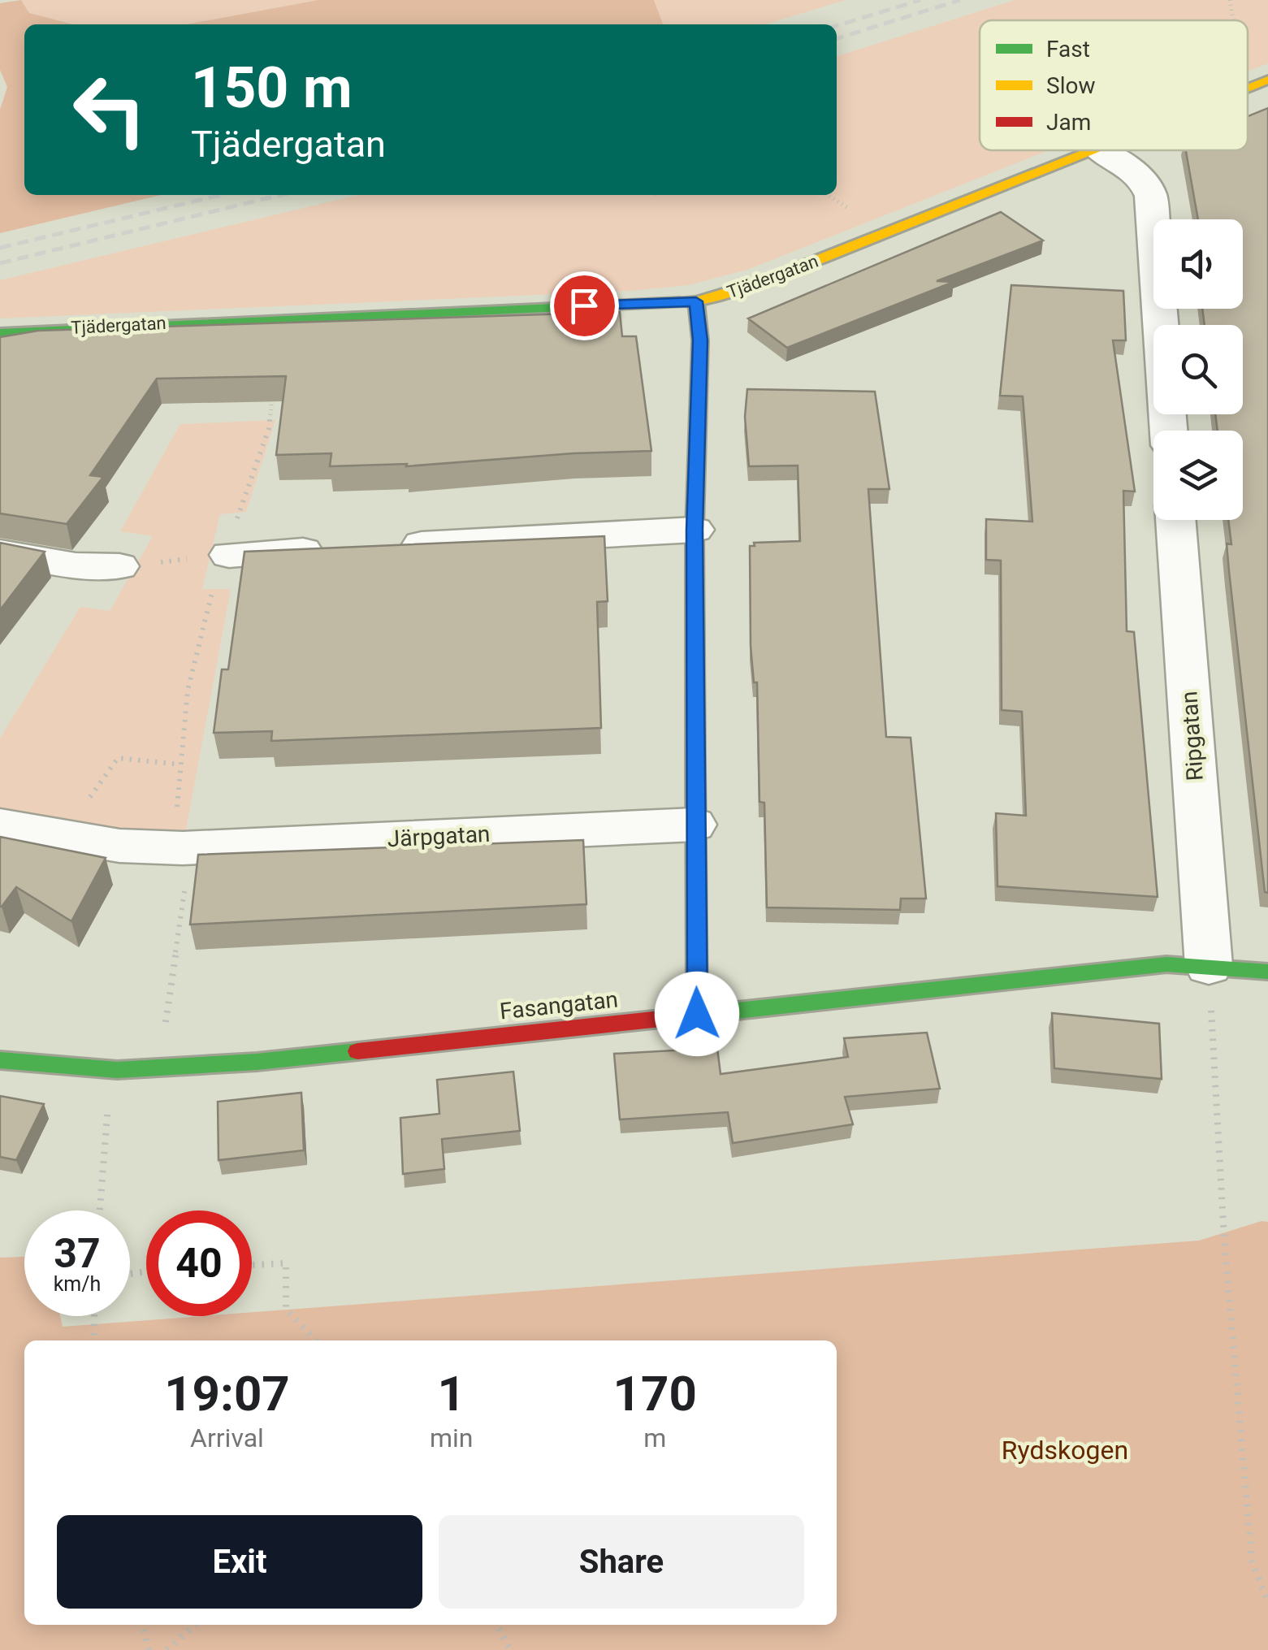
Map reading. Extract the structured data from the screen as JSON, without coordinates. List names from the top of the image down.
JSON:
{
  "streets": {
    "street": [
      "Tjädergatan",
      "Ripgatan",
      "Järpgatan",
      "Fasangatan"
    ]
  },
  "crossings": [
    ["Ripgatan", "Fasangatan"]
  ],
  "parks": ["Rydskogen"],
  "legend": ["Fast", "Slow", "Jam"],
  "page": {
    "turn": ["150 m", "Tjädergatan"],
    "speed": "37 km/h",
    "limit": "40",
    "eta": [
      "19:07",
      "Arrival",
      "1",
      "min",
      "170",
      "m"
    ],
    "buttons": ["Exit", "Share"]
  }
}
